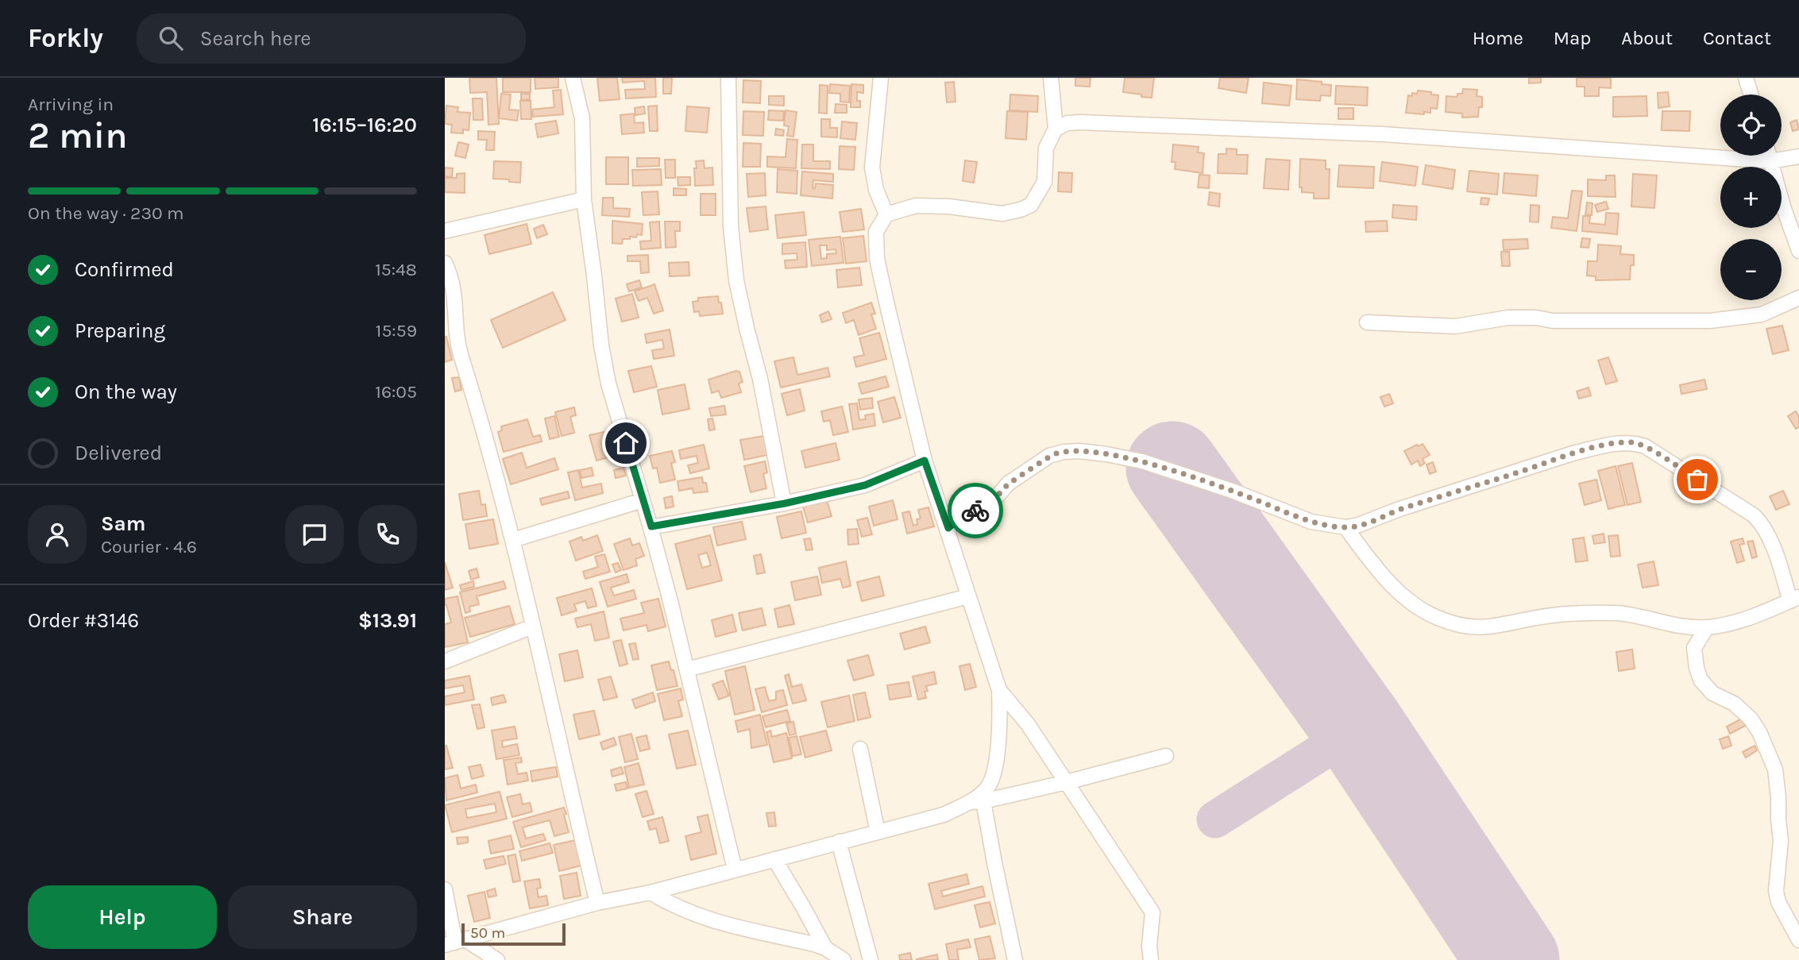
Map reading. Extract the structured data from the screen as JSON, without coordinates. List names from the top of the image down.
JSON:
{
  "scale_bar": "50 m",
  "page": {
    "header": "Forkly",
    "search": "Search here",
    "nav": [
      "Home",
      "Map",
      "About",
      "Contact"
    ],
    "heading": ["2 min", "Arriving in", "16:15–16:20"],
    "panel": [
      "Sam",
      "Courier · 4.6",
      "Order #3146",
      "$13.91"
    ],
    "map_buttons": ["+", "−"],
    "bar": "On the way · 230 m",
    "list": [
      ["Confirmed", "15:48"],
      ["Preparing", "15:59"],
      ["On the way", "16:05"],
      "Delivered"
    ],
    "buttons": ["Help", "Share"],
    "scale": "50 m"
  }
}
